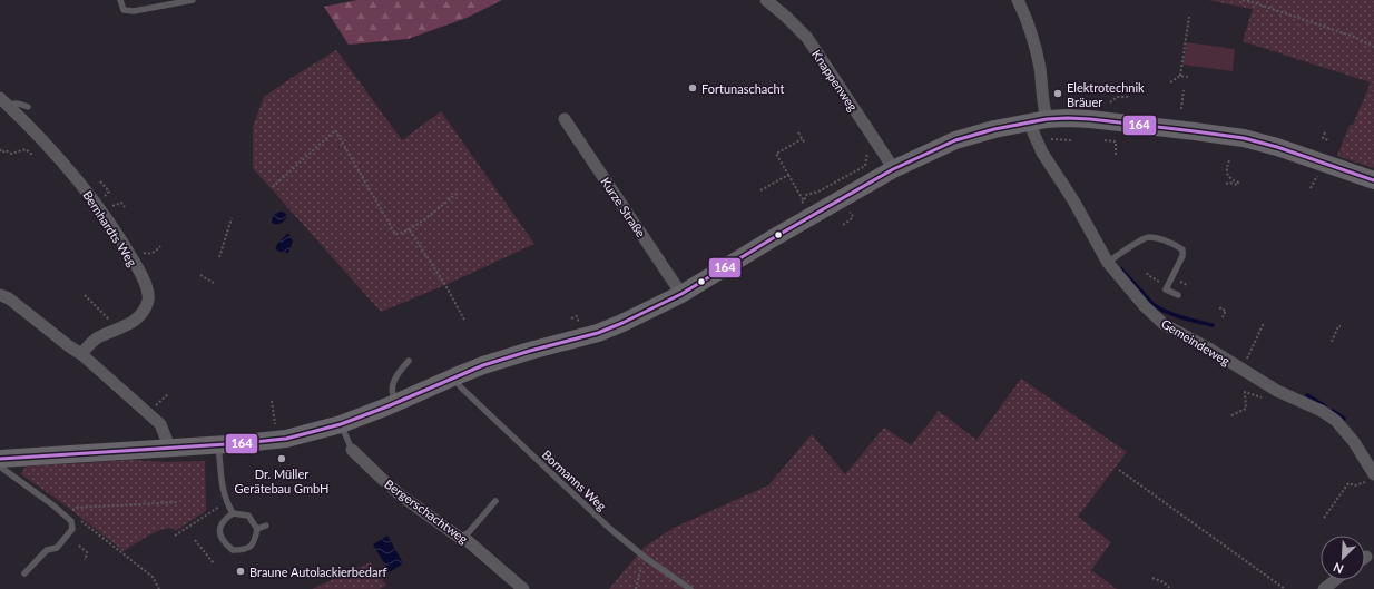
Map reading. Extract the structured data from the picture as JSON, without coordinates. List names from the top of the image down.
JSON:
{
  "streets": {
    "street": [
      "Knappenweg",
      "Kurze Straße",
      "Bernhardts Weg",
      "Gemeindeweg",
      "Bergerschachtweg"
    ],
    "lane": ["Bormanns Weg"]
  },
  "places": [
    "Fortunaschacht",
    "Elektrotechnik Bräuer",
    "Dr. Müller Gerätebau GmbH",
    "Braune Autolackierbedarf"
  ],
  "lines": ["transit line 164"],
  "north": "bottom left"
}
